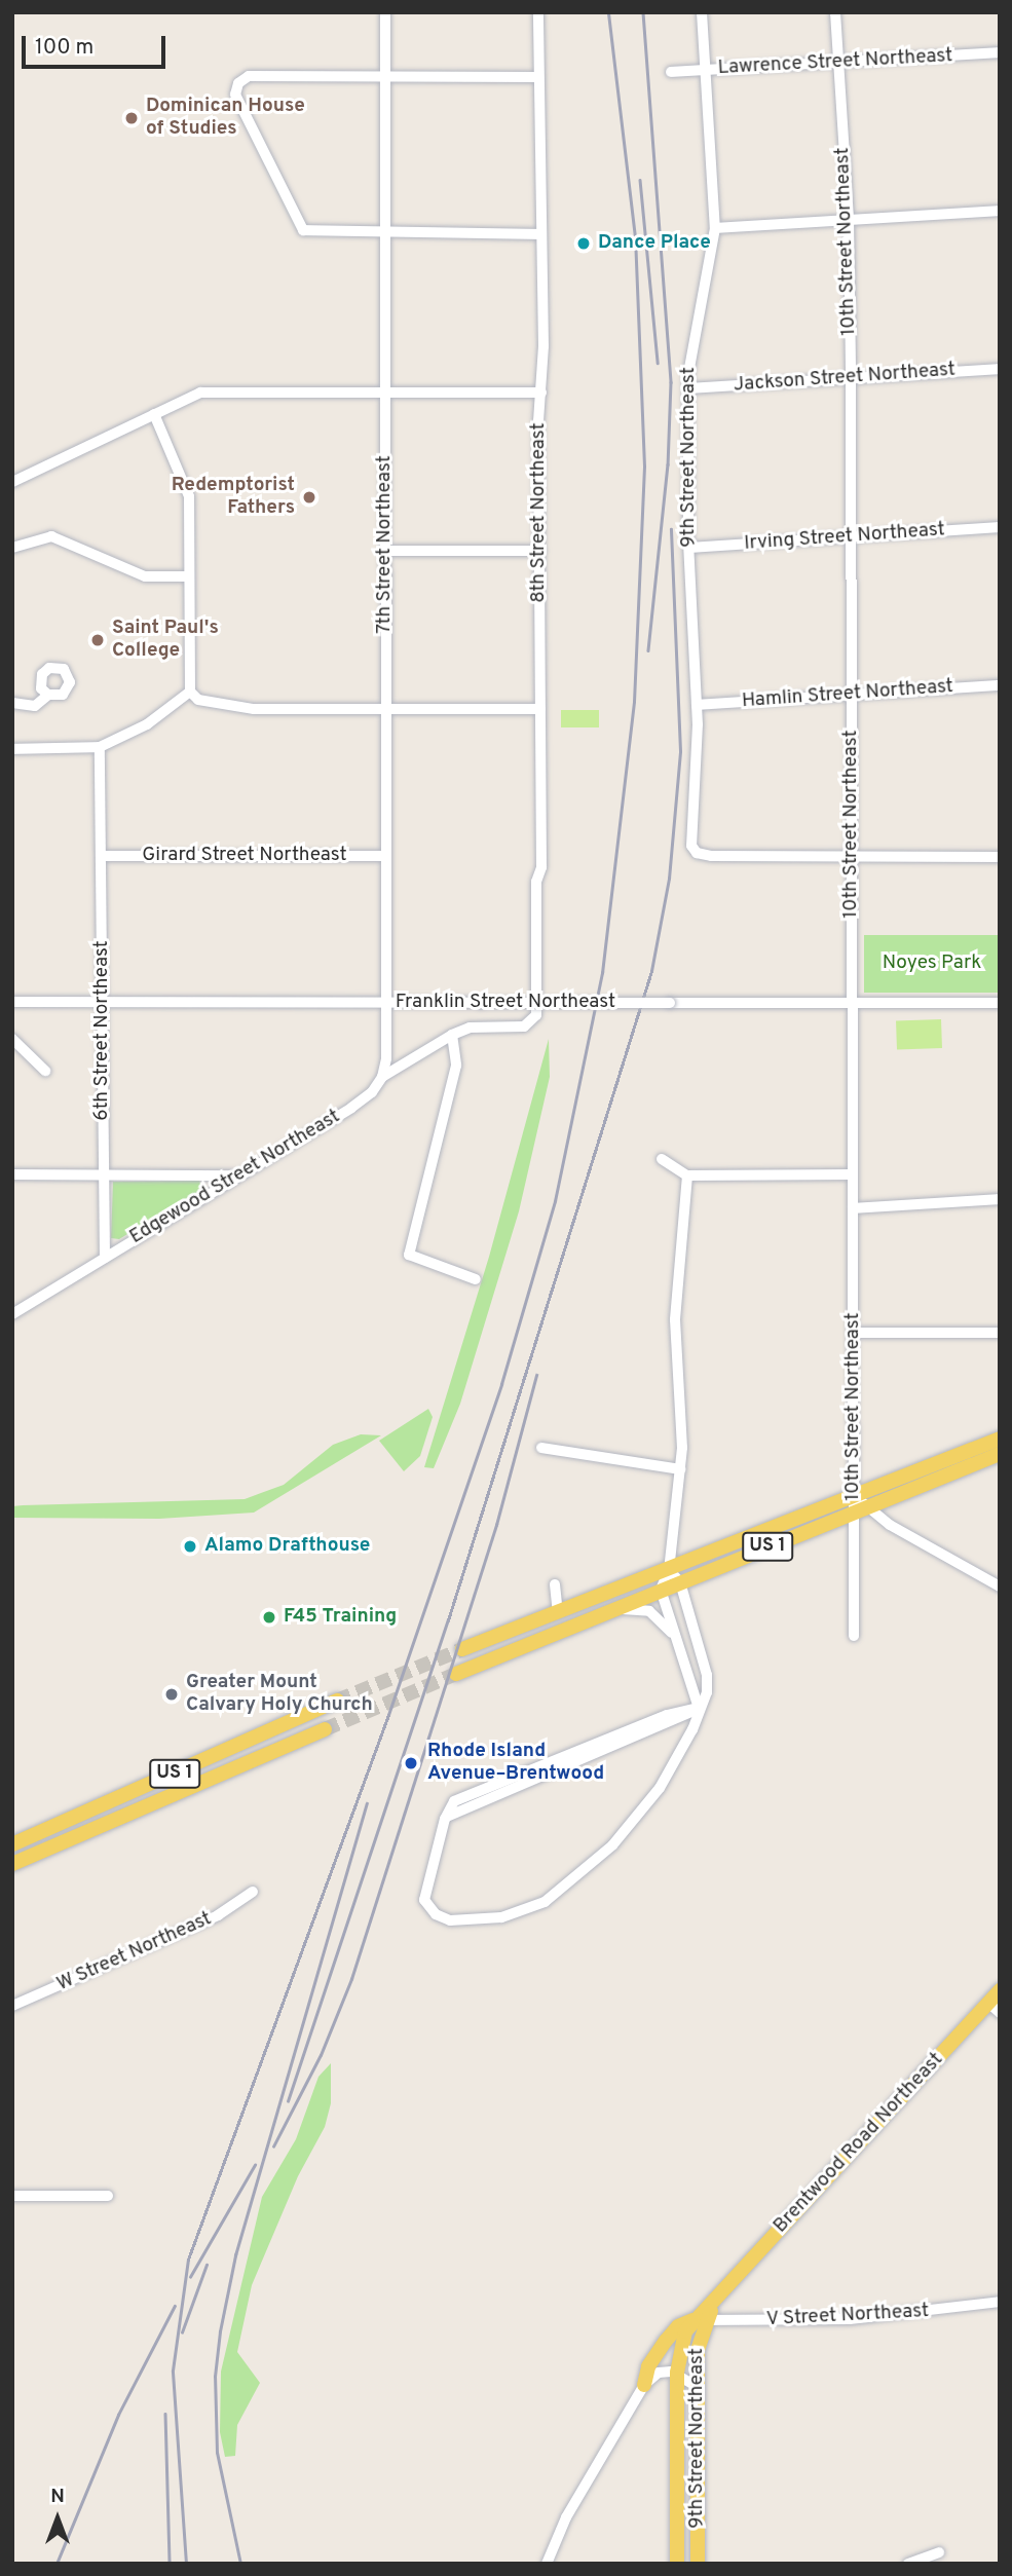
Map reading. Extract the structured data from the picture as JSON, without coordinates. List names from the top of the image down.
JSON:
{
  "streets": {
    "main road": ["9th Street Northeast", "US 1", "Brentwood Road Northeast"],
    "street": [
      "Lawrence Street Northeast",
      "10th Street Northeast",
      "Jackson Street Northeast",
      "8th Street Northeast",
      "Irving Street Northeast",
      "7th Street Northeast",
      "Hamlin Street Northeast",
      "Girard Street Northeast",
      "Franklin Street Northeast",
      "6th Street Northeast",
      "Edgewood Street Northeast",
      "W Street Northeast",
      "V Street Northeast"
    ]
  },
  "crossings": [
    ["Lawrence Street Northeast", "10th Street Northeast"],
    ["Lawrence Street Northeast", "9th Street Northeast"],
    ["10th Street Northeast", "Jackson Street Northeast"],
    ["10th Street Northeast", "9th Street Northeast"],
    ["10th Street Northeast", "Irving Street Northeast"],
    ["10th Street Northeast", "Hamlin Street Northeast"],
    ["10th Street Northeast", "Franklin Street Northeast"],
    ["10th Street Northeast", "US 1"],
    ["Jackson Street Northeast", "9th Street Northeast"],
    ["9th Street Northeast", "Irving Street Northeast"],
    ["9th Street Northeast", "Hamlin Street Northeast"],
    ["9th Street Northeast", "Brentwood Road Northeast"],
    ["9th Street Northeast", "V Street Northeast"],
    ["8th Street Northeast", "Edgewood Street Northeast"],
    ["7th Street Northeast", "Girard Street Northeast"],
    ["7th Street Northeast", "Franklin Street Northeast"],
    ["7th Street Northeast", "Edgewood Street Northeast"],
    ["Girard Street Northeast", "6th Street Northeast"],
    ["Franklin Street Northeast", "6th Street Northeast"],
    ["6th Street Northeast", "Edgewood Street Northeast"]
  ],
  "parks": ["Noyes Park"],
  "places": [
    "Dominican House of Studies",
    "Dance Place",
    "Redemptorist Fathers",
    "Saint Paul's College",
    "Alamo Drafthouse",
    "F45 Training",
    "Greater Mount Calvary Holy Church",
    "Rhode Island Avenue–Brentwood"
  ],
  "scale_bar": "100 m",
  "north": "top"
}
